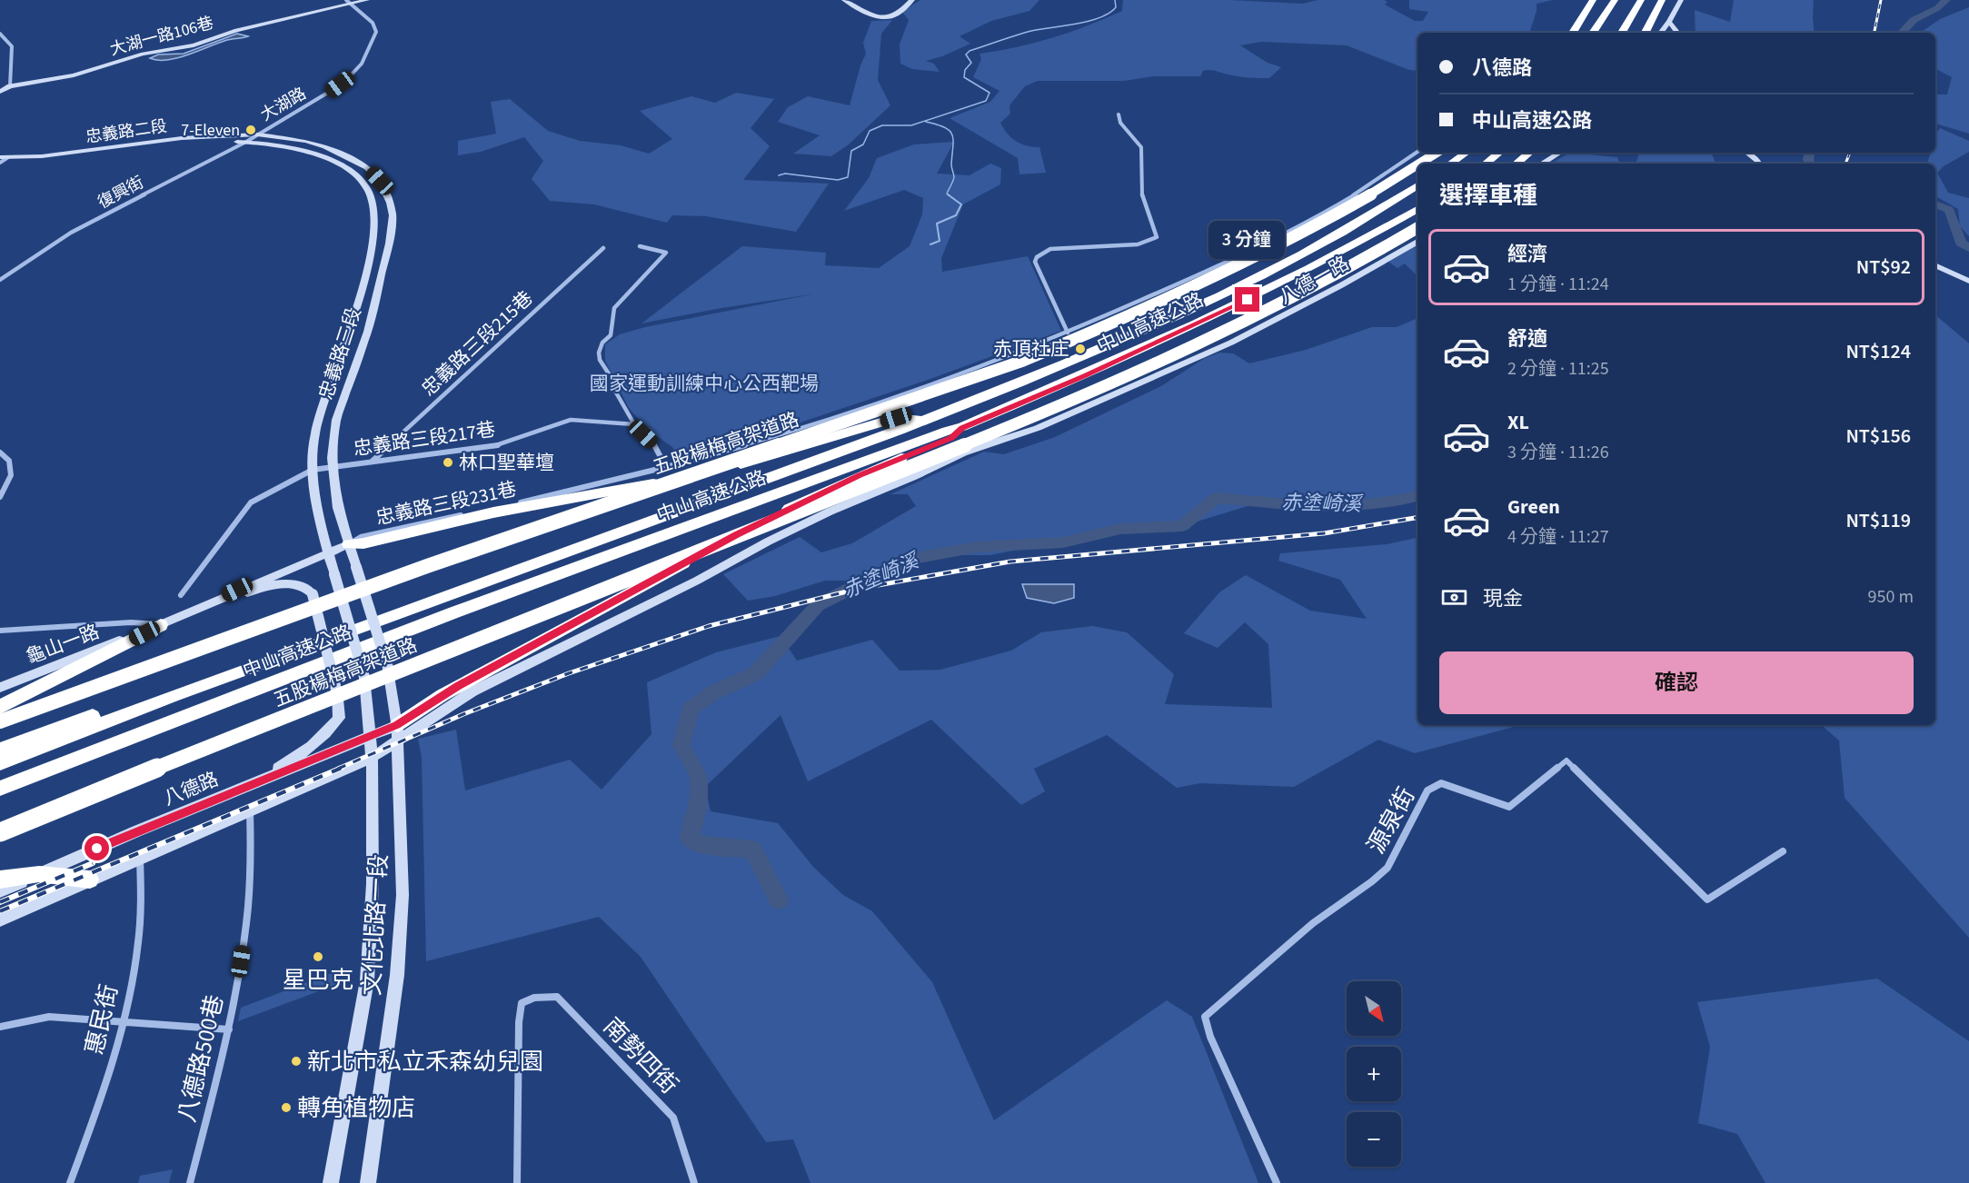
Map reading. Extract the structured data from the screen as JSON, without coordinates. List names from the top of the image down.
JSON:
{
  "streets": {
    "highway": ["中山高速公路", "五股楊梅高架道路"],
    "street": [
      "大湖一路106巷",
      "大湖路",
      "忠義路二段",
      "復興街",
      "八德一路",
      "忠義路三段215巷",
      "忠義路三段",
      "忠義路三段217巷",
      "忠義路三段231巷",
      "龜山一路",
      "八德路",
      "源泉街",
      "文化北路一段",
      "惠民街",
      "南勢四街",
      "八德路500巷"
    ]
  },
  "crossings": [
    ["大湖一路106巷", "大湖路"],
    ["大湖路", "忠義路二段"],
    ["大湖路", "復興街"],
    ["大湖路", "忠義路三段"],
    ["忠義路二段", "復興街"],
    ["忠義路二段", "忠義路三段"],
    ["復興街", "忠義路三段"],
    ["八德一路", "文化北路一段"],
    ["忠義路三段215巷", "忠義路三段217巷"],
    ["忠義路三段", "忠義路三段217巷"],
    ["忠義路三段", "忠義路三段231巷"],
    ["忠義路三段", "龜山一路"],
    ["忠義路三段", "文化北路一段"],
    ["忠義路三段231巷", "龜山一路"],
    ["八德路", "文化北路一段"]
  ],
  "water": ["赤塗崎溪"],
  "parks": ["國家運動訓練中心公西靶場"],
  "places": [
    "7-Eleven",
    "赤頂社庄",
    "林口聖華壇",
    "星巴克",
    "新北市私立禾森幼兒園",
    "轉角植物店"
  ],
  "north": "bottom right",
  "page": {
    "banner": ["八德路", "中山高速公路"],
    "heading": "選擇車種",
    "bubble": "3 分鐘",
    "list": [
      {
        "name": "經濟",
        "note": "1 分鐘 · 11:24",
        "value": "NT$92"
      },
      {
        "name": "舒適",
        "note": "2 分鐘 · 11:25",
        "value": "NT$124"
      },
      {
        "name": "XL",
        "note": "3 分鐘 · 11:26",
        "value": "NT$156"
      },
      {
        "name": "Green",
        "note": "4 分鐘 · 11:27",
        "value": "NT$119"
      }
    ],
    "pay": ["現金", "950 m"],
    "buttons": "確認",
    "map_buttons": ["+", "−"]
  }
}
